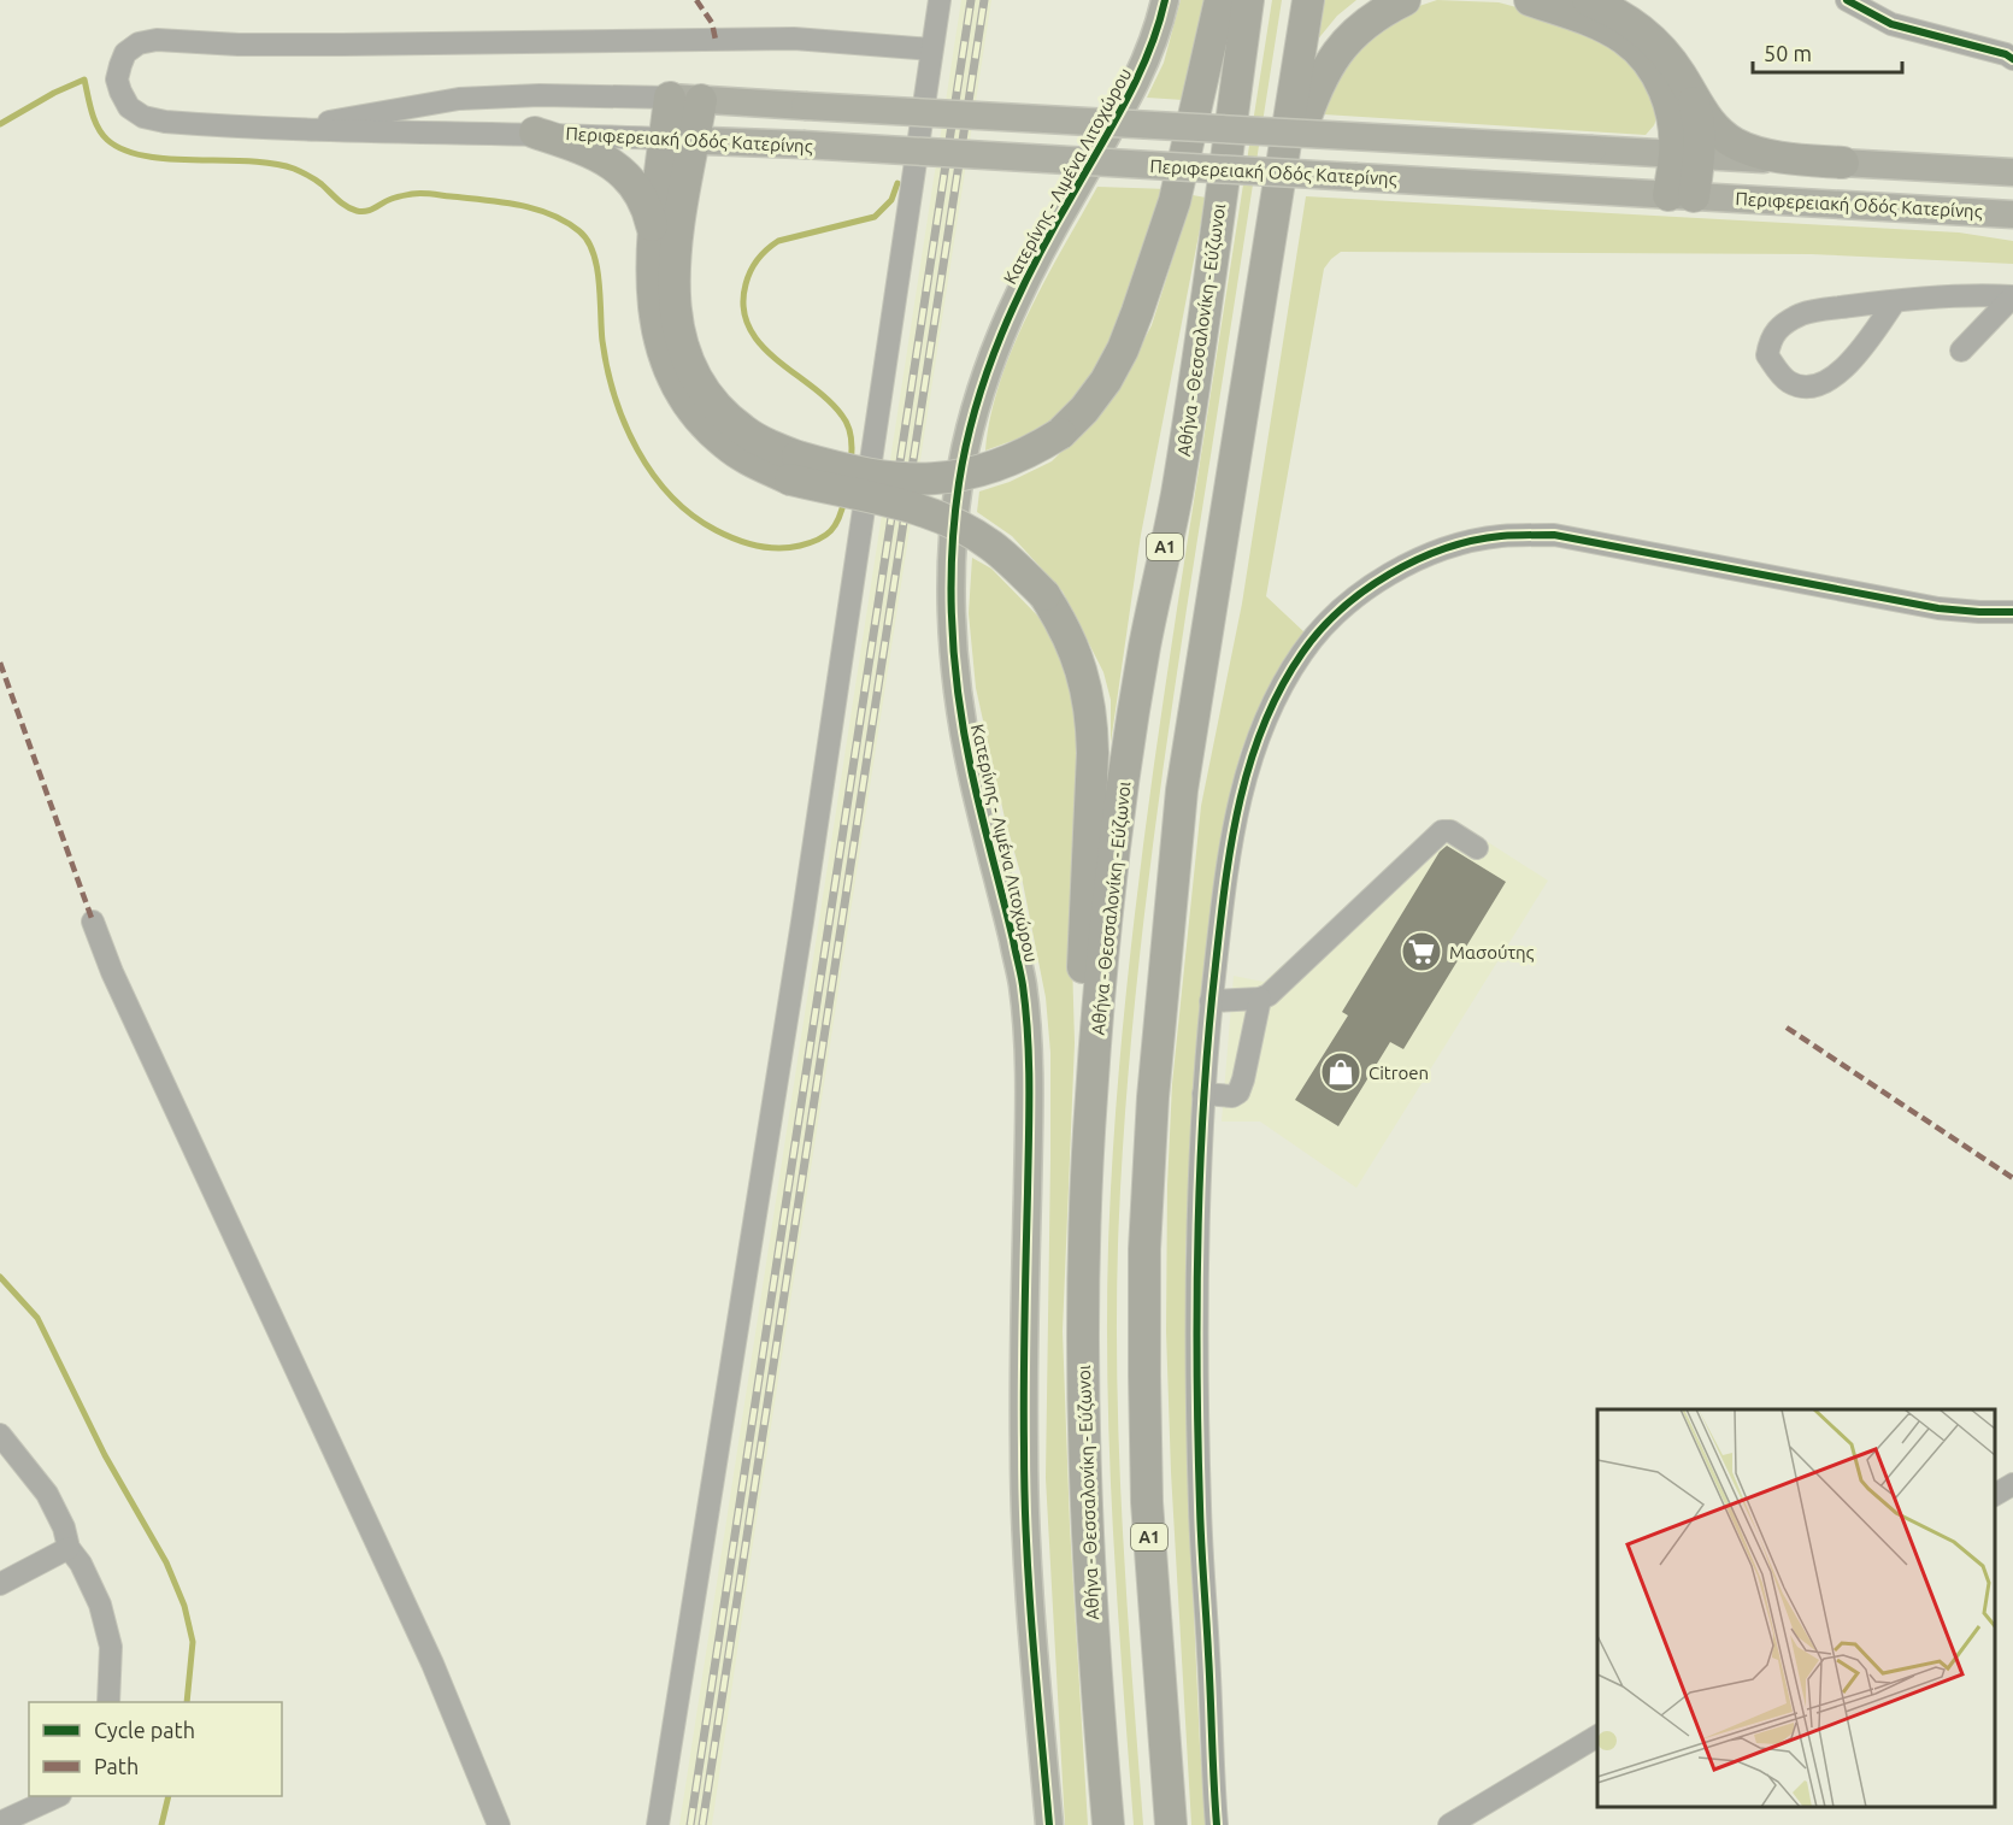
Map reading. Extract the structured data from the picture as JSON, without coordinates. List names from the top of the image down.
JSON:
{
  "streets": {
    "highway": ["Αθήνα - Θεσσαλονίκη - Εύζωνοι", "Α1"],
    "main road": ["Περιφερειακή Οδός Κατερίνης", "Κατερίνης - Λιμένα Λιτοχώρου"]
  },
  "places": {
    "supermarket": ["Μασούτης"],
    "shop": ["Citroen"]
  },
  "legend": ["Cycle path", "Path"],
  "scale_bar": "50 m"
}
